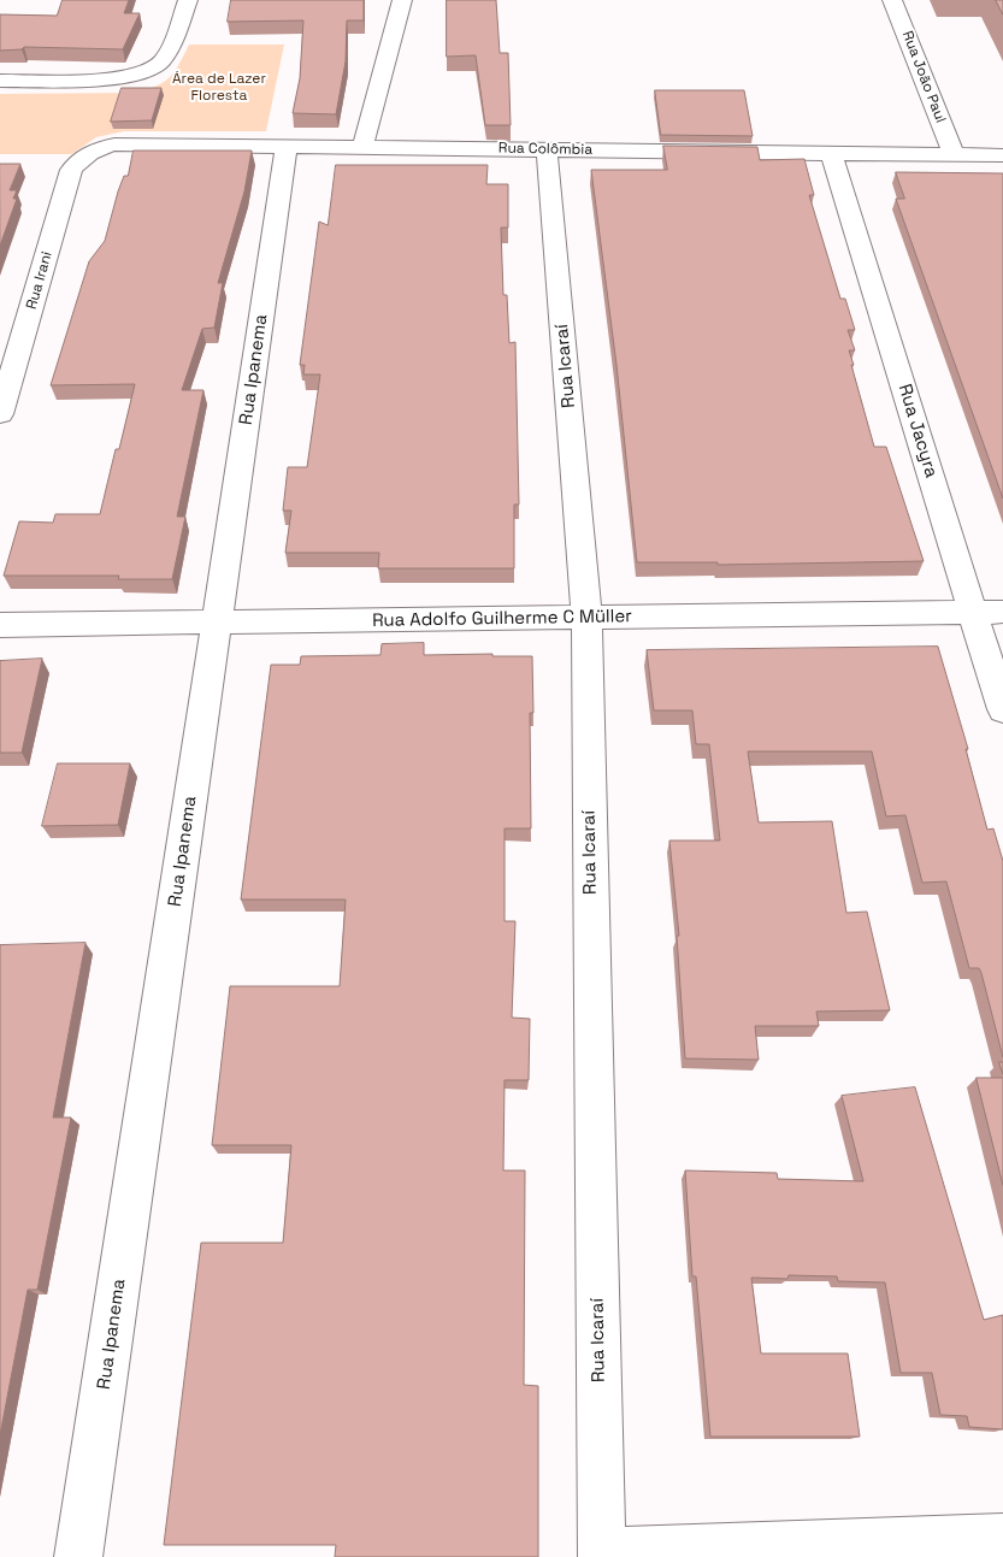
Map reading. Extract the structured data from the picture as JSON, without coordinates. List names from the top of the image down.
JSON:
{
  "streets": {
    "street": [
      "Rua João Paul",
      "Rua Colômbia",
      "Rua Irani",
      "Rua Icaraí",
      "Rua Ipanema",
      "Rua Jacyra",
      "Rua Adolfo Guilherme C Müller"
    ]
  },
  "crossings": [
    ["Rua João Paul", "Rua Colômbia"],
    ["Rua Colômbia", "Rua Irani"],
    ["Rua Colômbia", "Rua Icaraí"],
    ["Rua Colômbia", "Rua Ipanema"],
    ["Rua Colômbia", "Rua Jacyra"],
    ["Rua Icaraí", "Rua Adolfo Guilherme C Müller"],
    ["Rua Ipanema", "Rua Adolfo Guilherme C Müller"],
    ["Rua Jacyra", "Rua Adolfo Guilherme C Müller"]
  ],
  "parks": ["Área de Lazer Floresta"]
}
